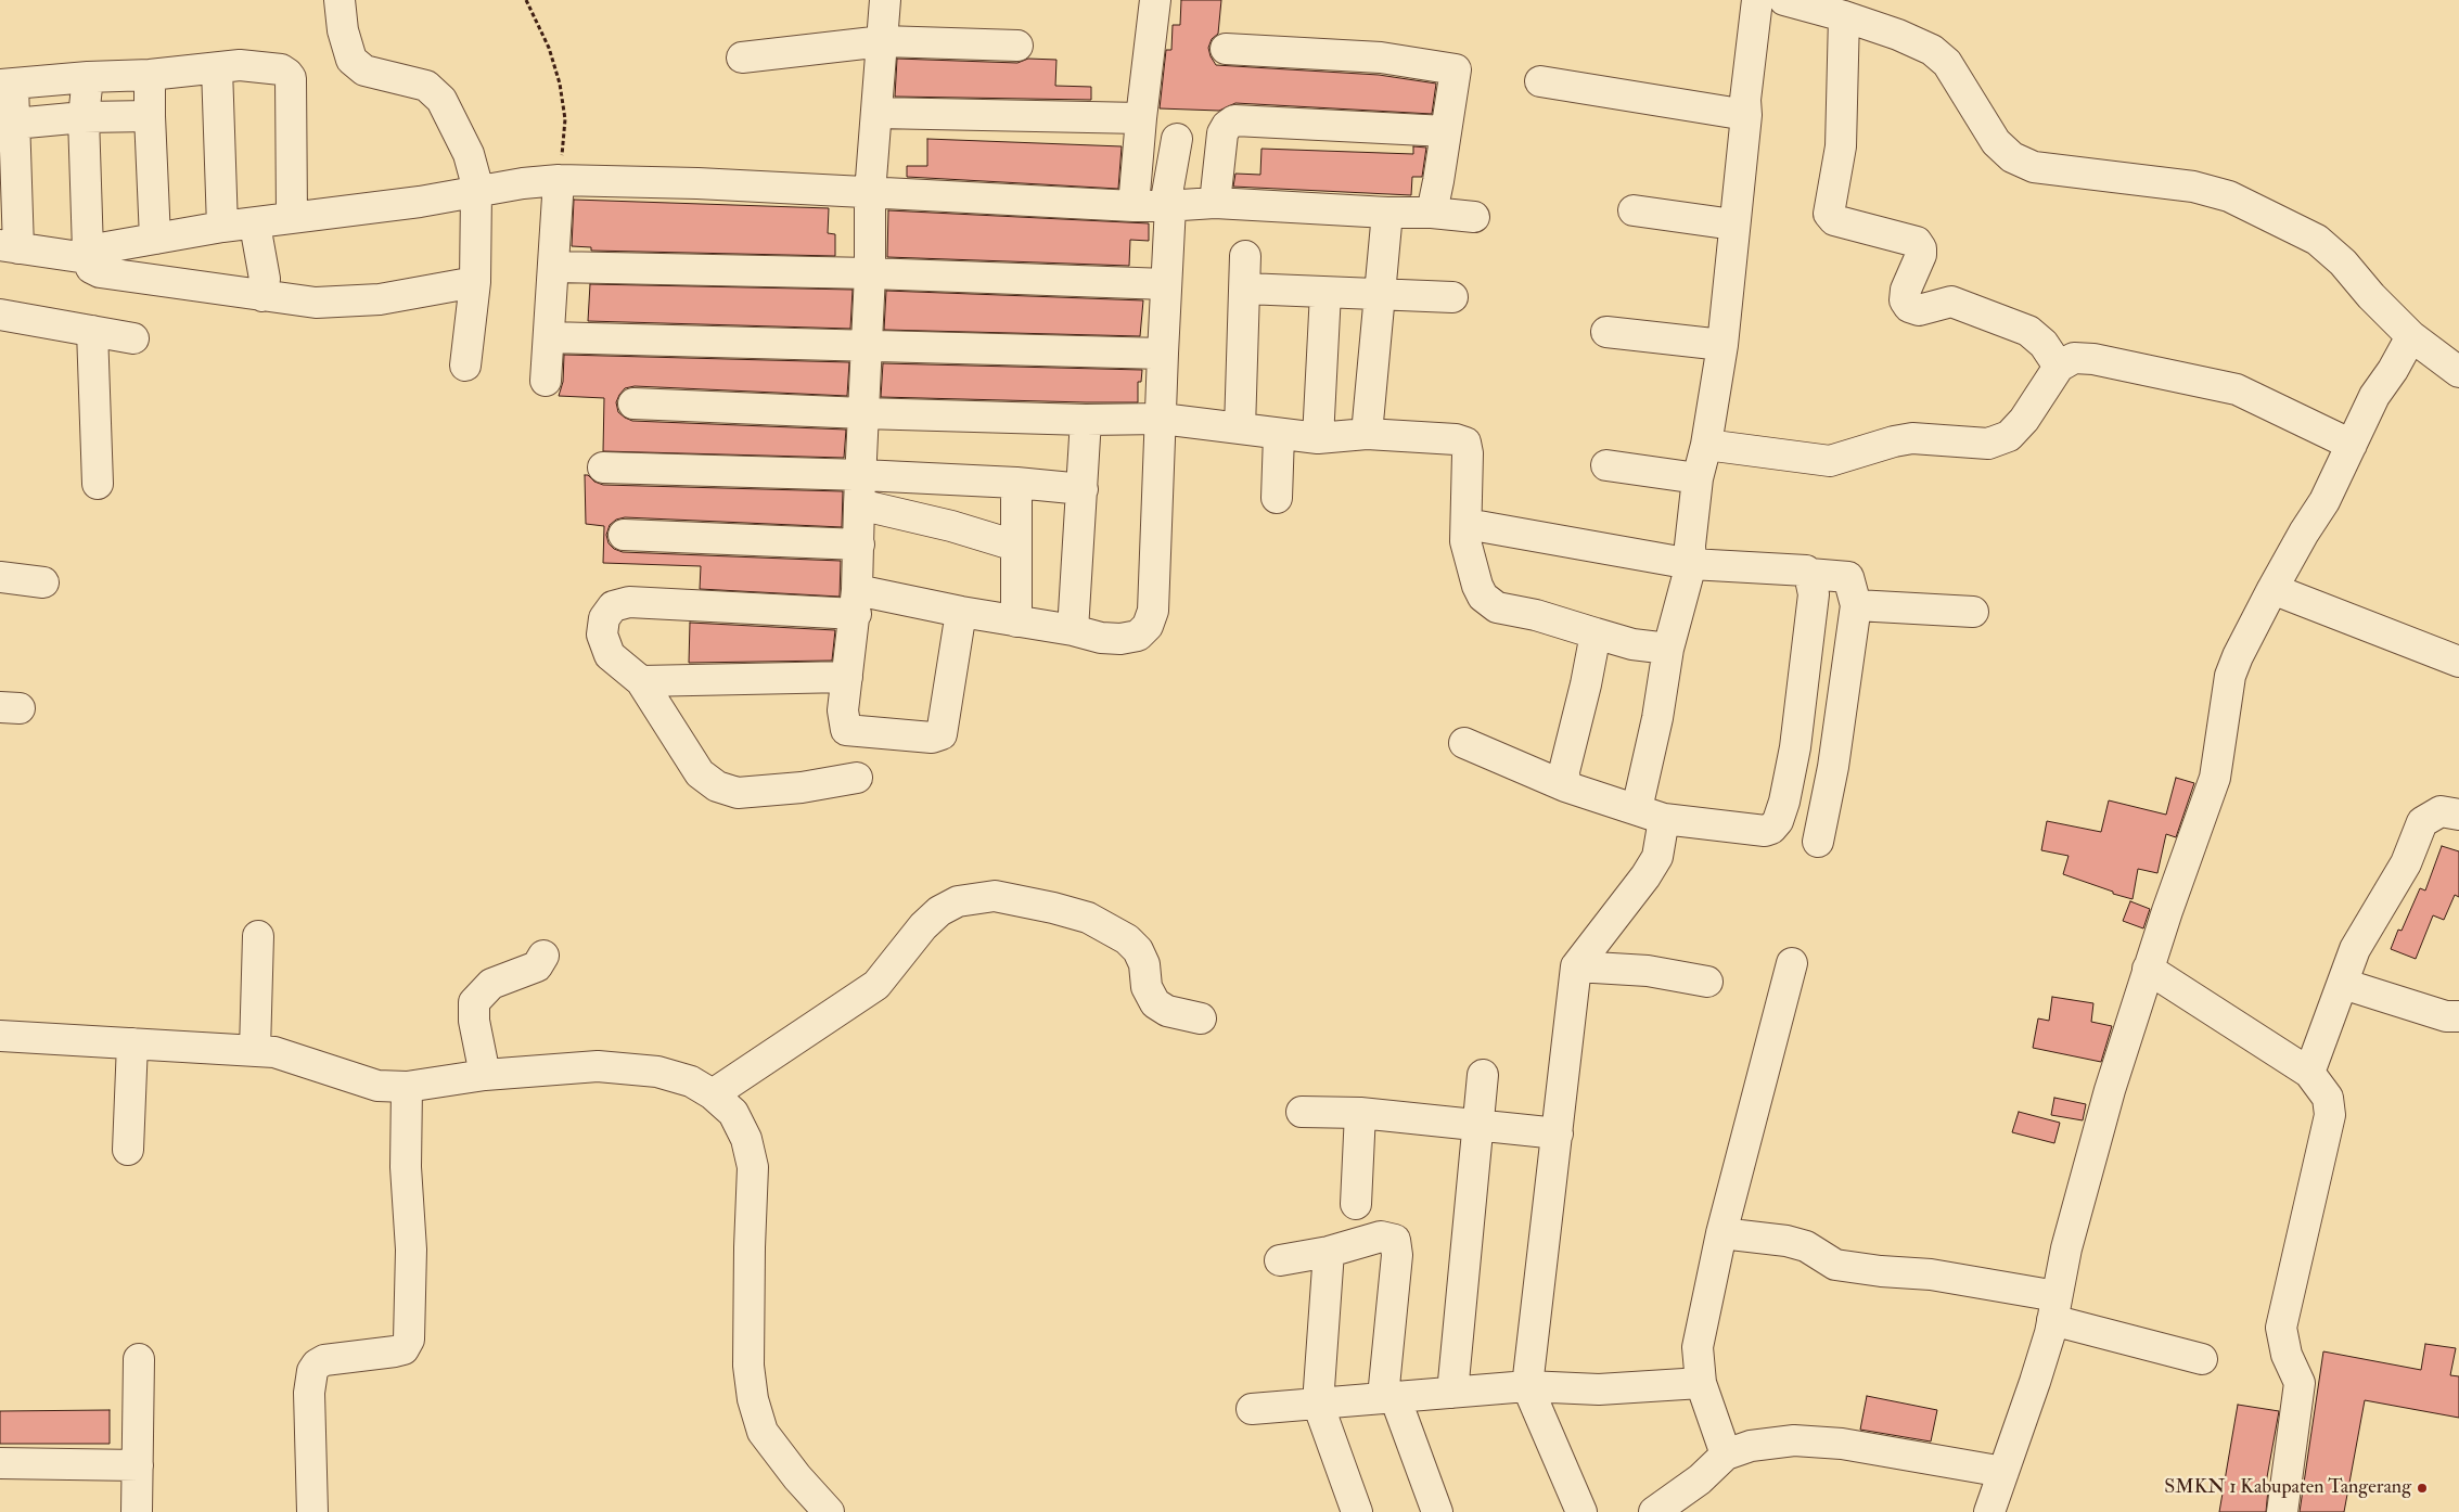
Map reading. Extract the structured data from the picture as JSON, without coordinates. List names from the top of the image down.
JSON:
{
  "places": ["SMKN 1 Kabupaten Tangerang"]
}
